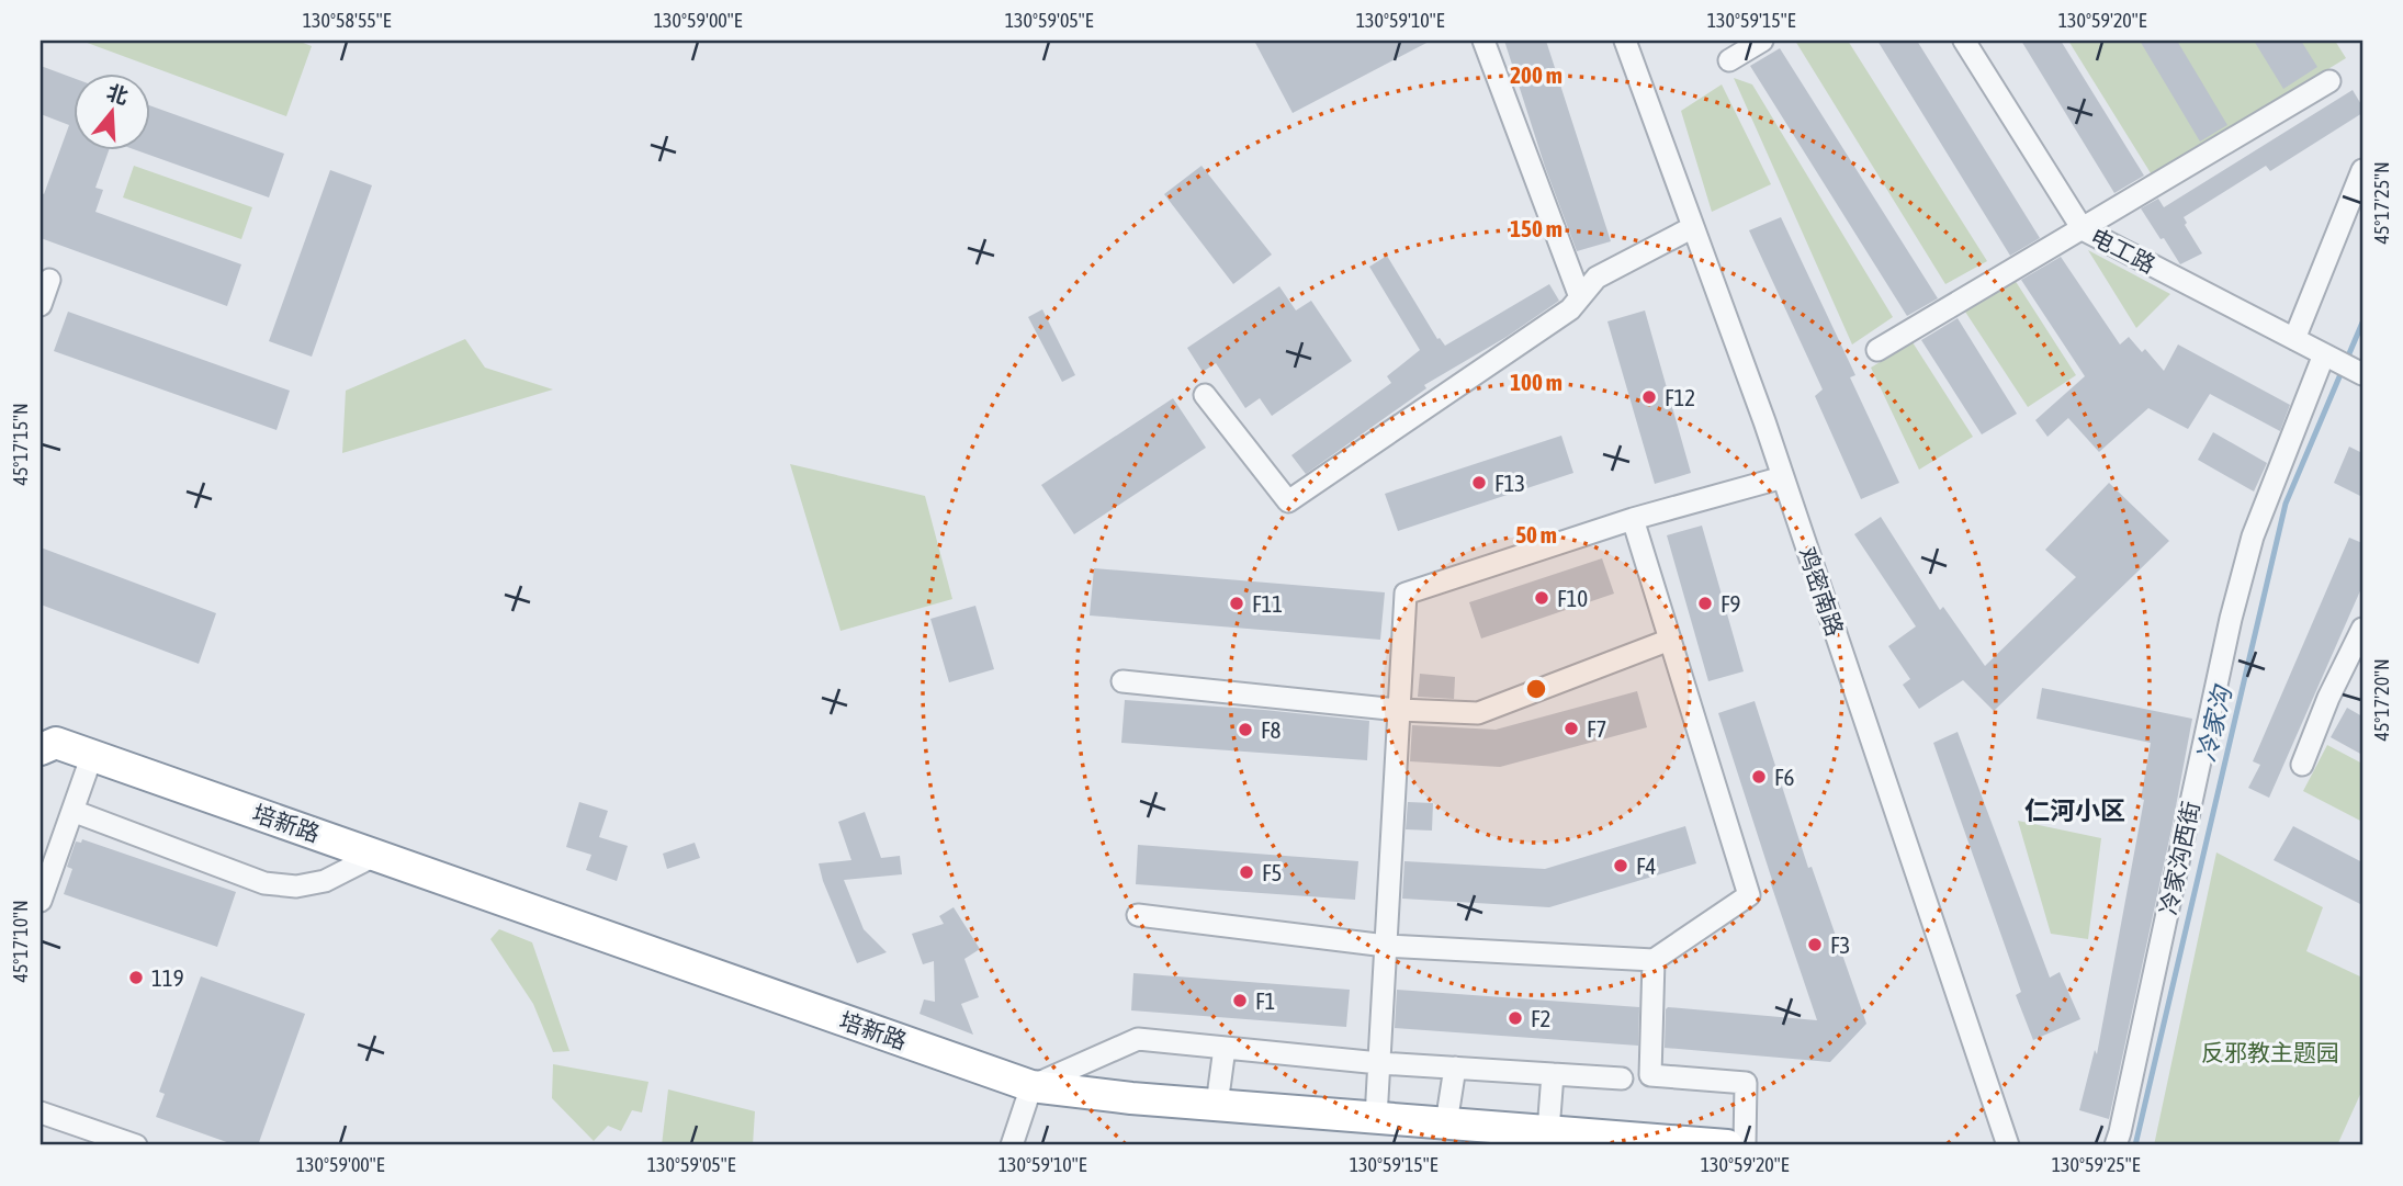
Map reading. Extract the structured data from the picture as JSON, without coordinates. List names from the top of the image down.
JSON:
{
  "streets": {
    "highway": ["培新路"],
    "street": ["电工路", "鸡密南路", "冷家沟西街"]
  },
  "crossings": [
    ["电工路", "冷家沟西街"]
  ],
  "districts": ["仁河小区"],
  "water": ["冷家沟"],
  "parks": ["反邪教主题园"],
  "places": [
    "F12",
    "F13",
    "F10",
    "F11",
    "F9",
    "F7",
    "F8",
    "F6",
    "F4",
    "F5",
    "F3",
    "119",
    "F1",
    "F2"
  ],
  "north": "top",
  "coordinates": [
    "130°58'55\"E",
    "130°59'00\"E",
    "130°59'05\"E",
    "130°59'10\"E",
    "130°59'15\"E",
    "130°59'20\"E",
    "45°17'25\"N",
    "45°17'15\"N",
    "45°17'20\"N",
    "45°17'10\"N",
    "130°59'25\"E"
  ],
  "rings": [
    "200 m",
    "150 m",
    "100 m",
    "50 m"
  ]
}
